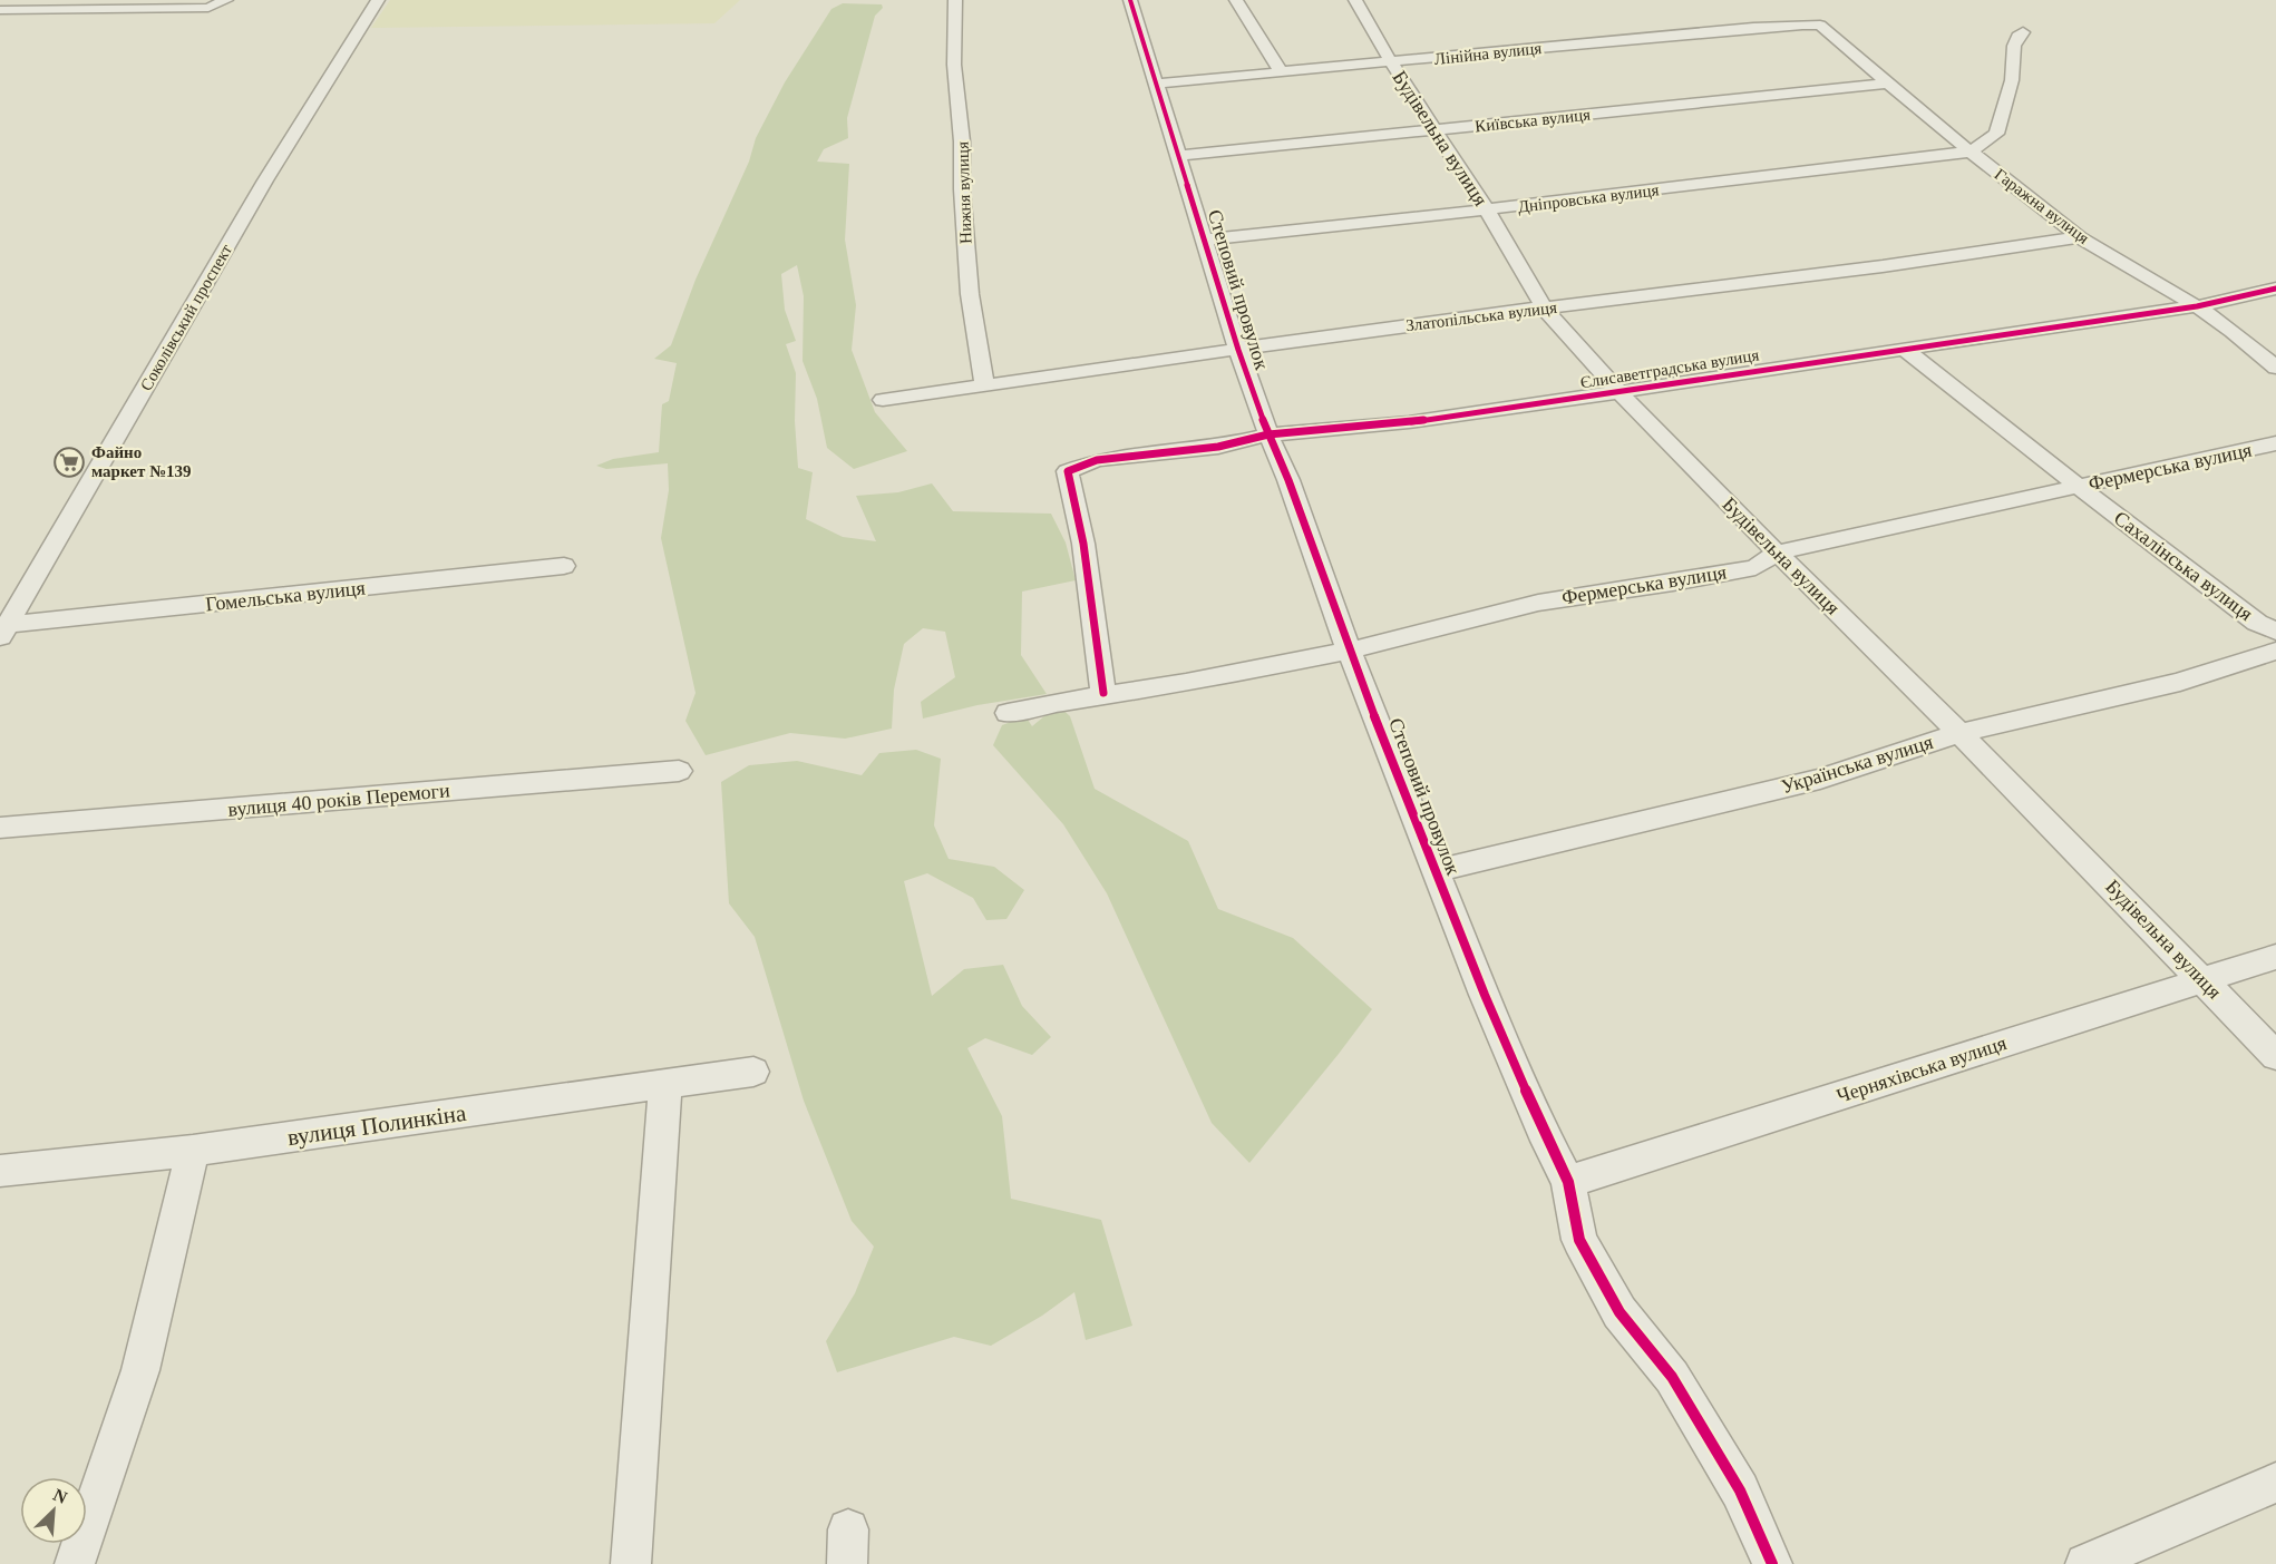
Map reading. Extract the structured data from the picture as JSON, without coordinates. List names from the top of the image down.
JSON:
{
  "streets": {
    "street": [
      "Лінійна вулиця",
      "Київська вулиця",
      "Будівельна вулиця",
      "Нижня вулиця",
      "Дніпровська вулиця",
      "Гаражна вулиця",
      "Степовий провулок",
      "Златопільська вулиця",
      "Соколівський проспект",
      "Єлисаветградська вулиця",
      "Фермерська вулиця",
      "Сахалінська вулиця",
      "Гомельська вулиця",
      "Українська вулиця",
      "вулиця 40 років Перемоги",
      "Черняхівська вулиця",
      "вулиця Полинкіна"
    ]
  },
  "crossings": [
    ["Лінійна вулиця", "Будівельна вулиця"],
    ["Лінійна вулиця", "Гаражна вулиця"],
    ["Лінійна вулиця", "Степовий провулок"],
    ["Київська вулиця", "Будівельна вулиця"],
    ["Київська вулиця", "Гаражна вулиця"],
    ["Київська вулиця", "Степовий провулок"],
    ["Будівельна вулиця", "Дніпровська вулиця"],
    ["Будівельна вулиця", "Златопільська вулиця"],
    ["Будівельна вулиця", "Єлисаветградська вулиця"],
    ["Будівельна вулиця", "Фермерська вулиця"],
    ["Будівельна вулиця", "Українська вулиця"],
    ["Будівельна вулиця", "Черняхівська вулиця"],
    ["Нижня вулиця", "Златопільська вулиця"],
    ["Дніпровська вулиця", "Гаражна вулиця"],
    ["Дніпровська вулиця", "Степовий провулок"],
    ["Гаражна вулиця", "Златопільська вулиця"],
    ["Гаражна вулиця", "Єлисаветградська вулиця"],
    ["Степовий провулок", "Златопільська вулиця"],
    ["Степовий провулок", "Єлисаветградська вулиця"],
    ["Степовий провулок", "Фермерська вулиця"],
    ["Степовий провулок", "Українська вулиця"],
    ["Степовий провулок", "Черняхівська вулиця"],
    ["Соколівський проспект", "Гомельська вулиця"],
    ["Єлисаветградська вулиця", "Фермерська вулиця"],
    ["Єлисаветградська вулиця", "Сахалінська вулиця"],
    ["Фермерська вулиця", "Сахалінська вулиця"]
  ],
  "places": {
    "supermarket": ["Файно маркет №139"]
  },
  "north": "top right"
}
